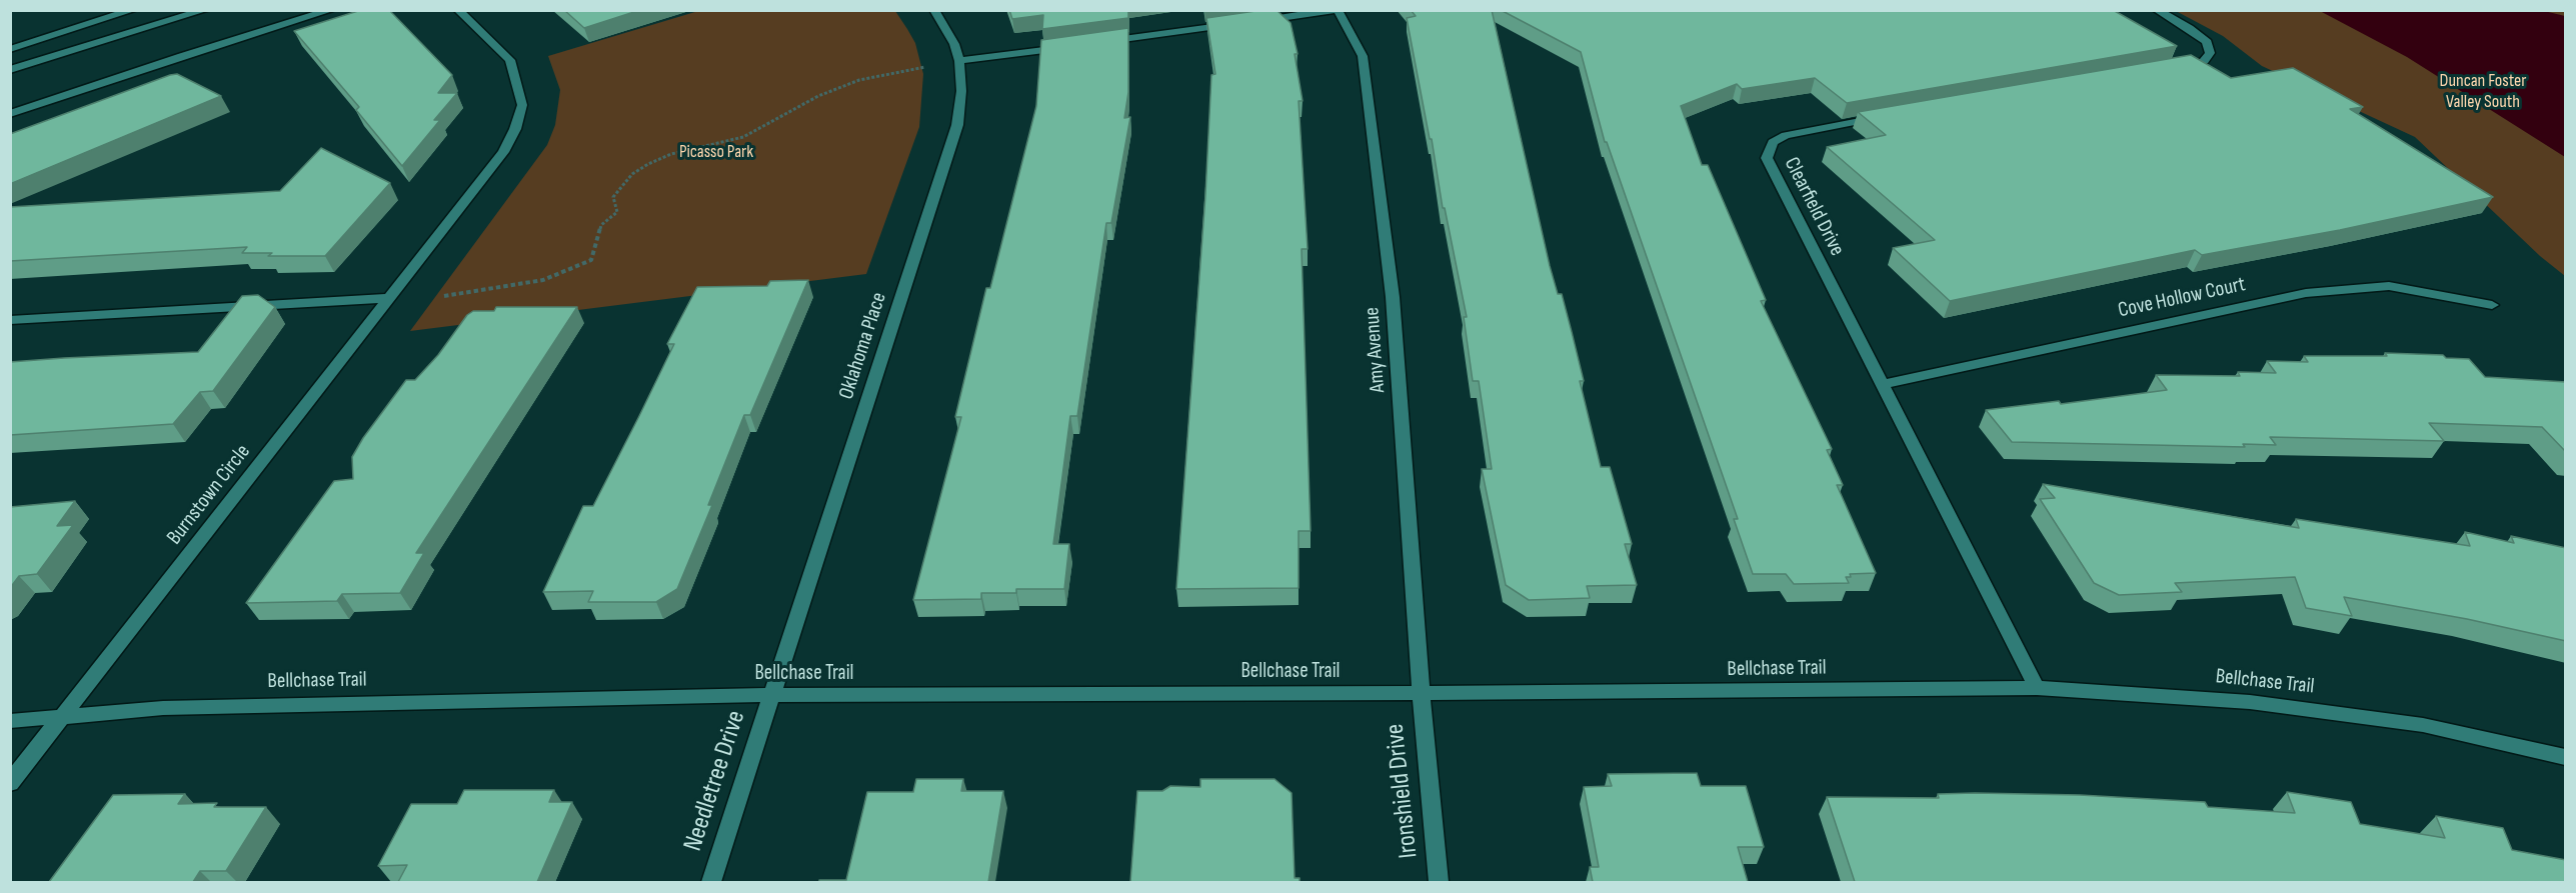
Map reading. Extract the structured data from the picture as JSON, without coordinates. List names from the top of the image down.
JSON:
{
  "streets": {
    "street": [
      "Clearfield Drive",
      "Cove Hollow Court",
      "Oklahoma Place",
      "Amy Avenue",
      "Burnstown Circle",
      "Bellchase Trail",
      "Needletree Drive",
      "Ironshield Drive"
    ]
  },
  "crossings": [
    ["Clearfield Drive", "Cove Hollow Court"],
    ["Clearfield Drive", "Bellchase Trail"],
    ["Oklahoma Place", "Bellchase Trail"],
    ["Oklahoma Place", "Needletree Drive"],
    ["Amy Avenue", "Bellchase Trail"],
    ["Amy Avenue", "Ironshield Drive"],
    ["Burnstown Circle", "Bellchase Trail"],
    ["Bellchase Trail", "Needletree Drive"],
    ["Bellchase Trail", "Ironshield Drive"]
  ],
  "parks": ["Duncan Foster Valley South", "Picasso Park"]
}
